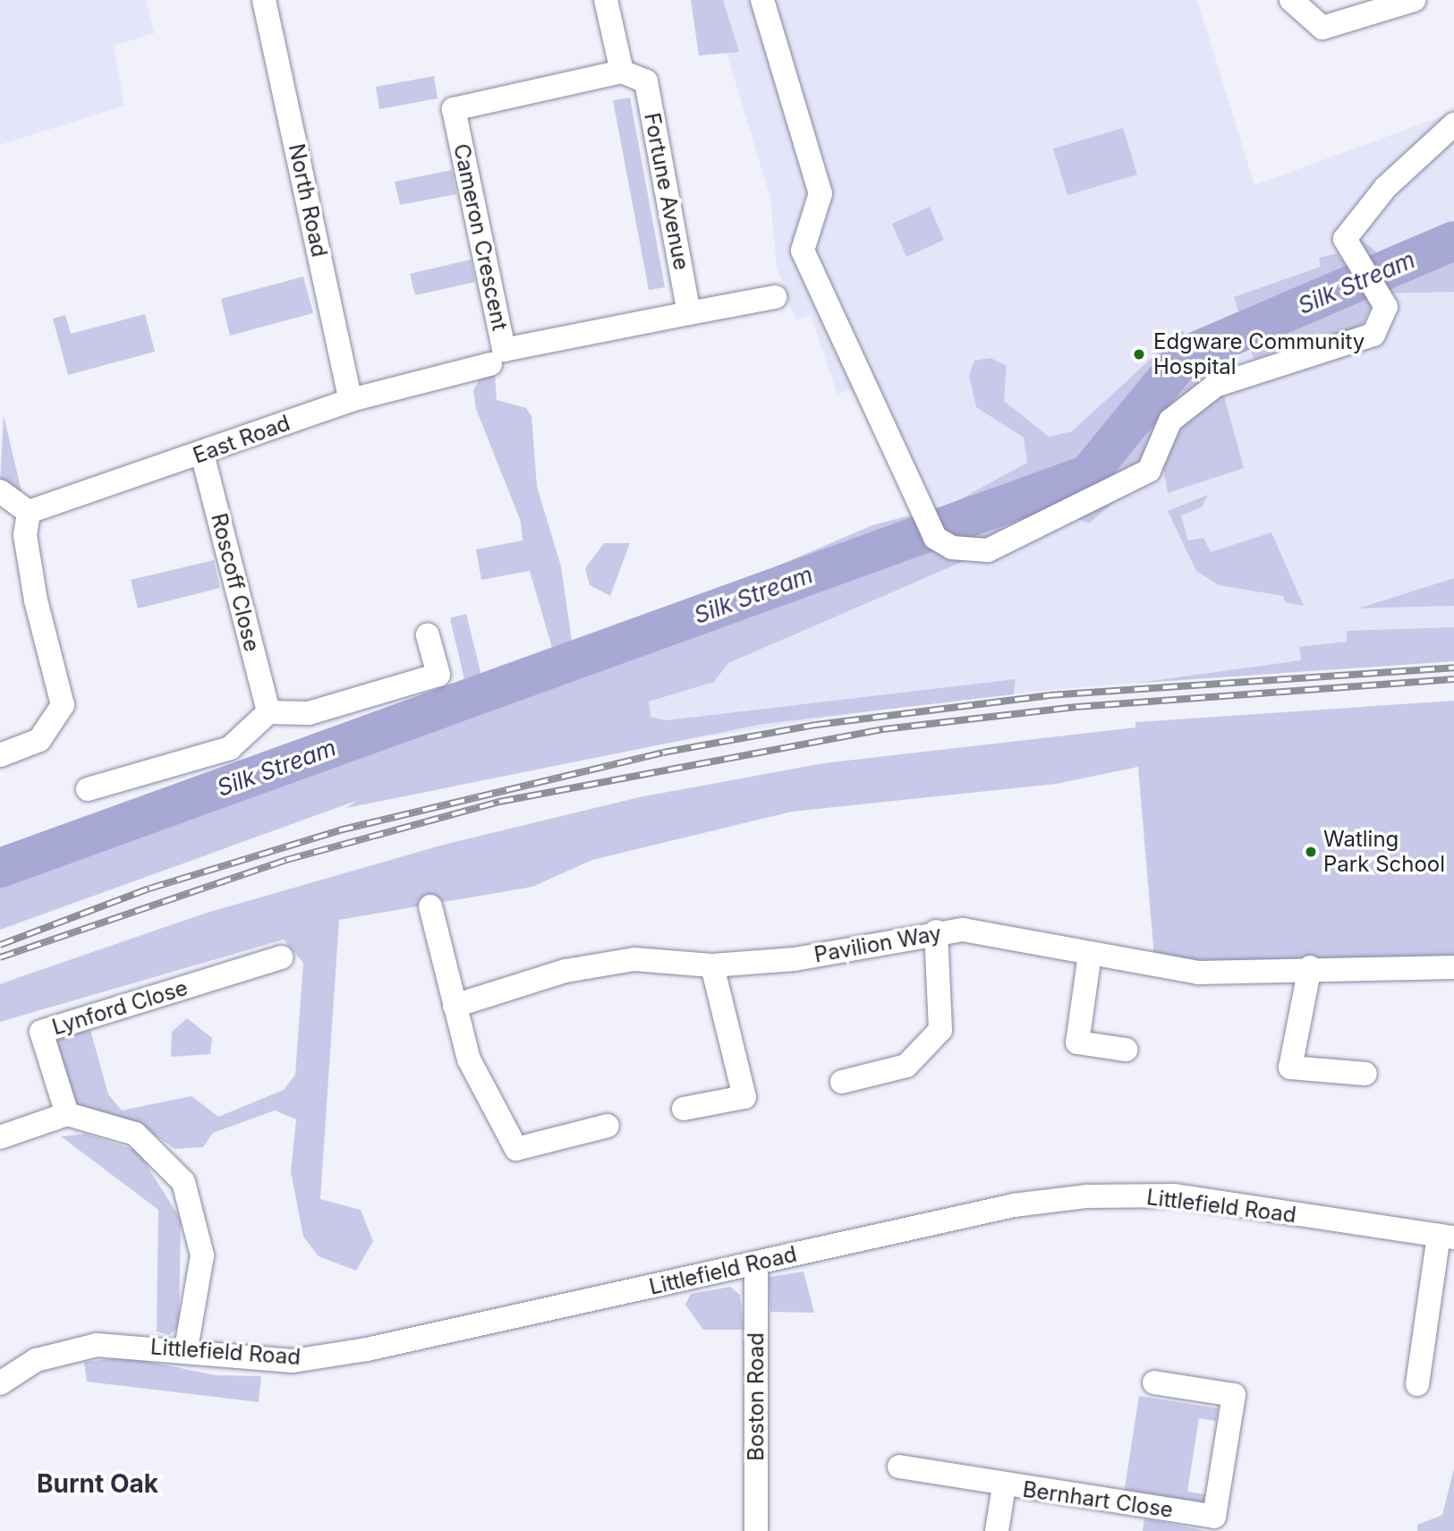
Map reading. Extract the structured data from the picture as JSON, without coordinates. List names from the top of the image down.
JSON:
{
  "streets": {
    "street": [
      "Fortune Avenue",
      "North Road",
      "Cameron Crescent",
      "East Road",
      "Roscoff Close",
      "Pavilion Way",
      "Lynford Close",
      "Littlefield Road",
      "Boston Road",
      "Bernhart Close"
    ]
  },
  "crossings": [
    ["Fortune Avenue", "Cameron Crescent"],
    ["North Road", "East Road"],
    ["East Road", "Roscoff Close"],
    ["Littlefield Road", "Boston Road"]
  ],
  "districts": ["Burnt Oak"],
  "water": ["Silk Stream"],
  "places": ["Edgware Community Hospital", "Watling Park School"]
}
